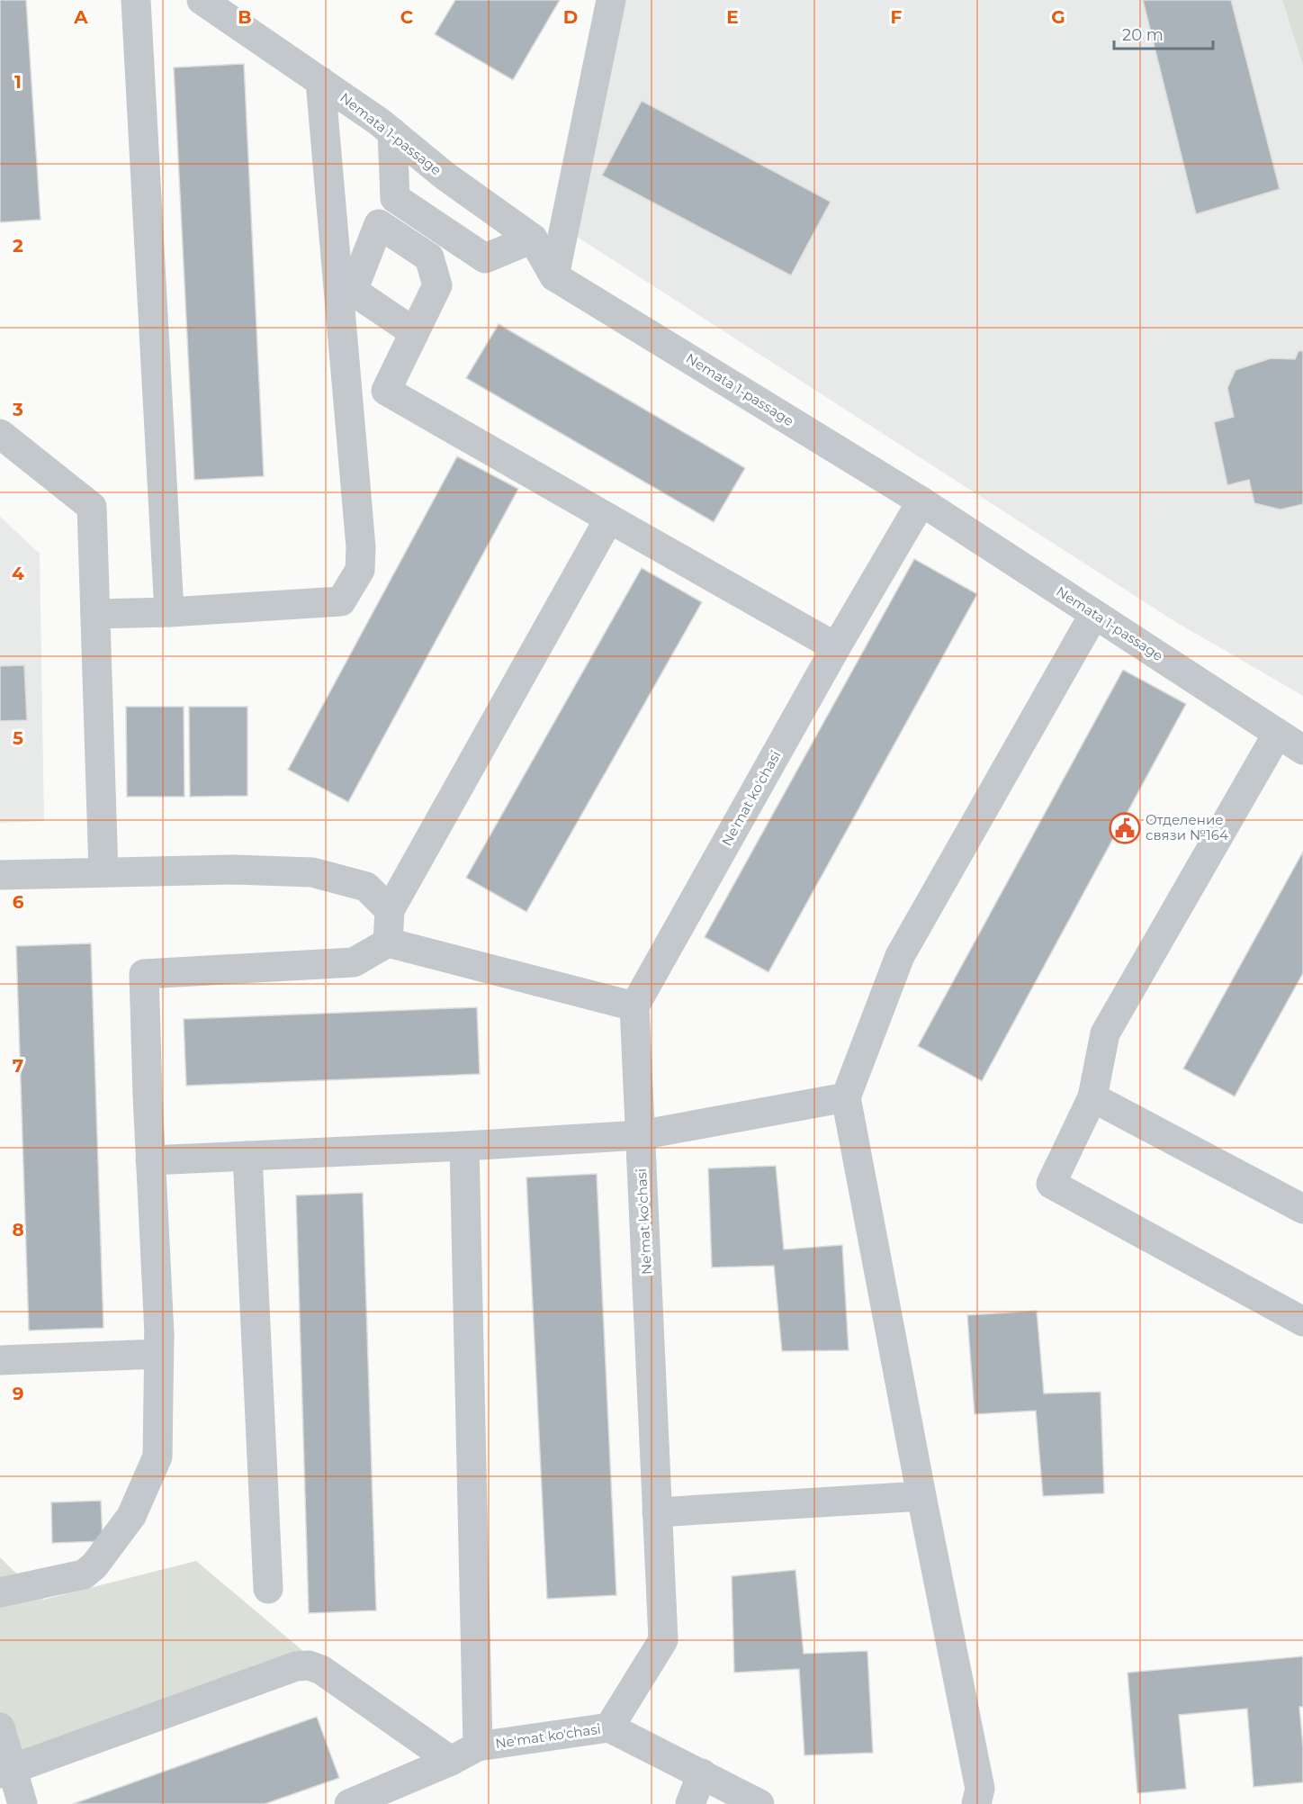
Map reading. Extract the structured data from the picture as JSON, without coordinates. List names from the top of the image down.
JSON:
{
  "streets": {
    "street": ["Nemata 1-passage", "Ne'mat ko'chasi"]
  },
  "crossings": [
    ["Nemata 1-passage", "Ne'mat ko'chasi"]
  ],
  "places": {
    "public building": ["Отделение связи №164"]
  },
  "scale_bar": "20 m",
  "grid": {
    "columns": [
      "A",
      "B",
      "C",
      "D",
      "E",
      "F",
      "G"
    ],
    "rows": [
      "1",
      "2",
      "3",
      "4",
      "5",
      "6",
      "7",
      "8",
      "9"
    ]
  }
}
